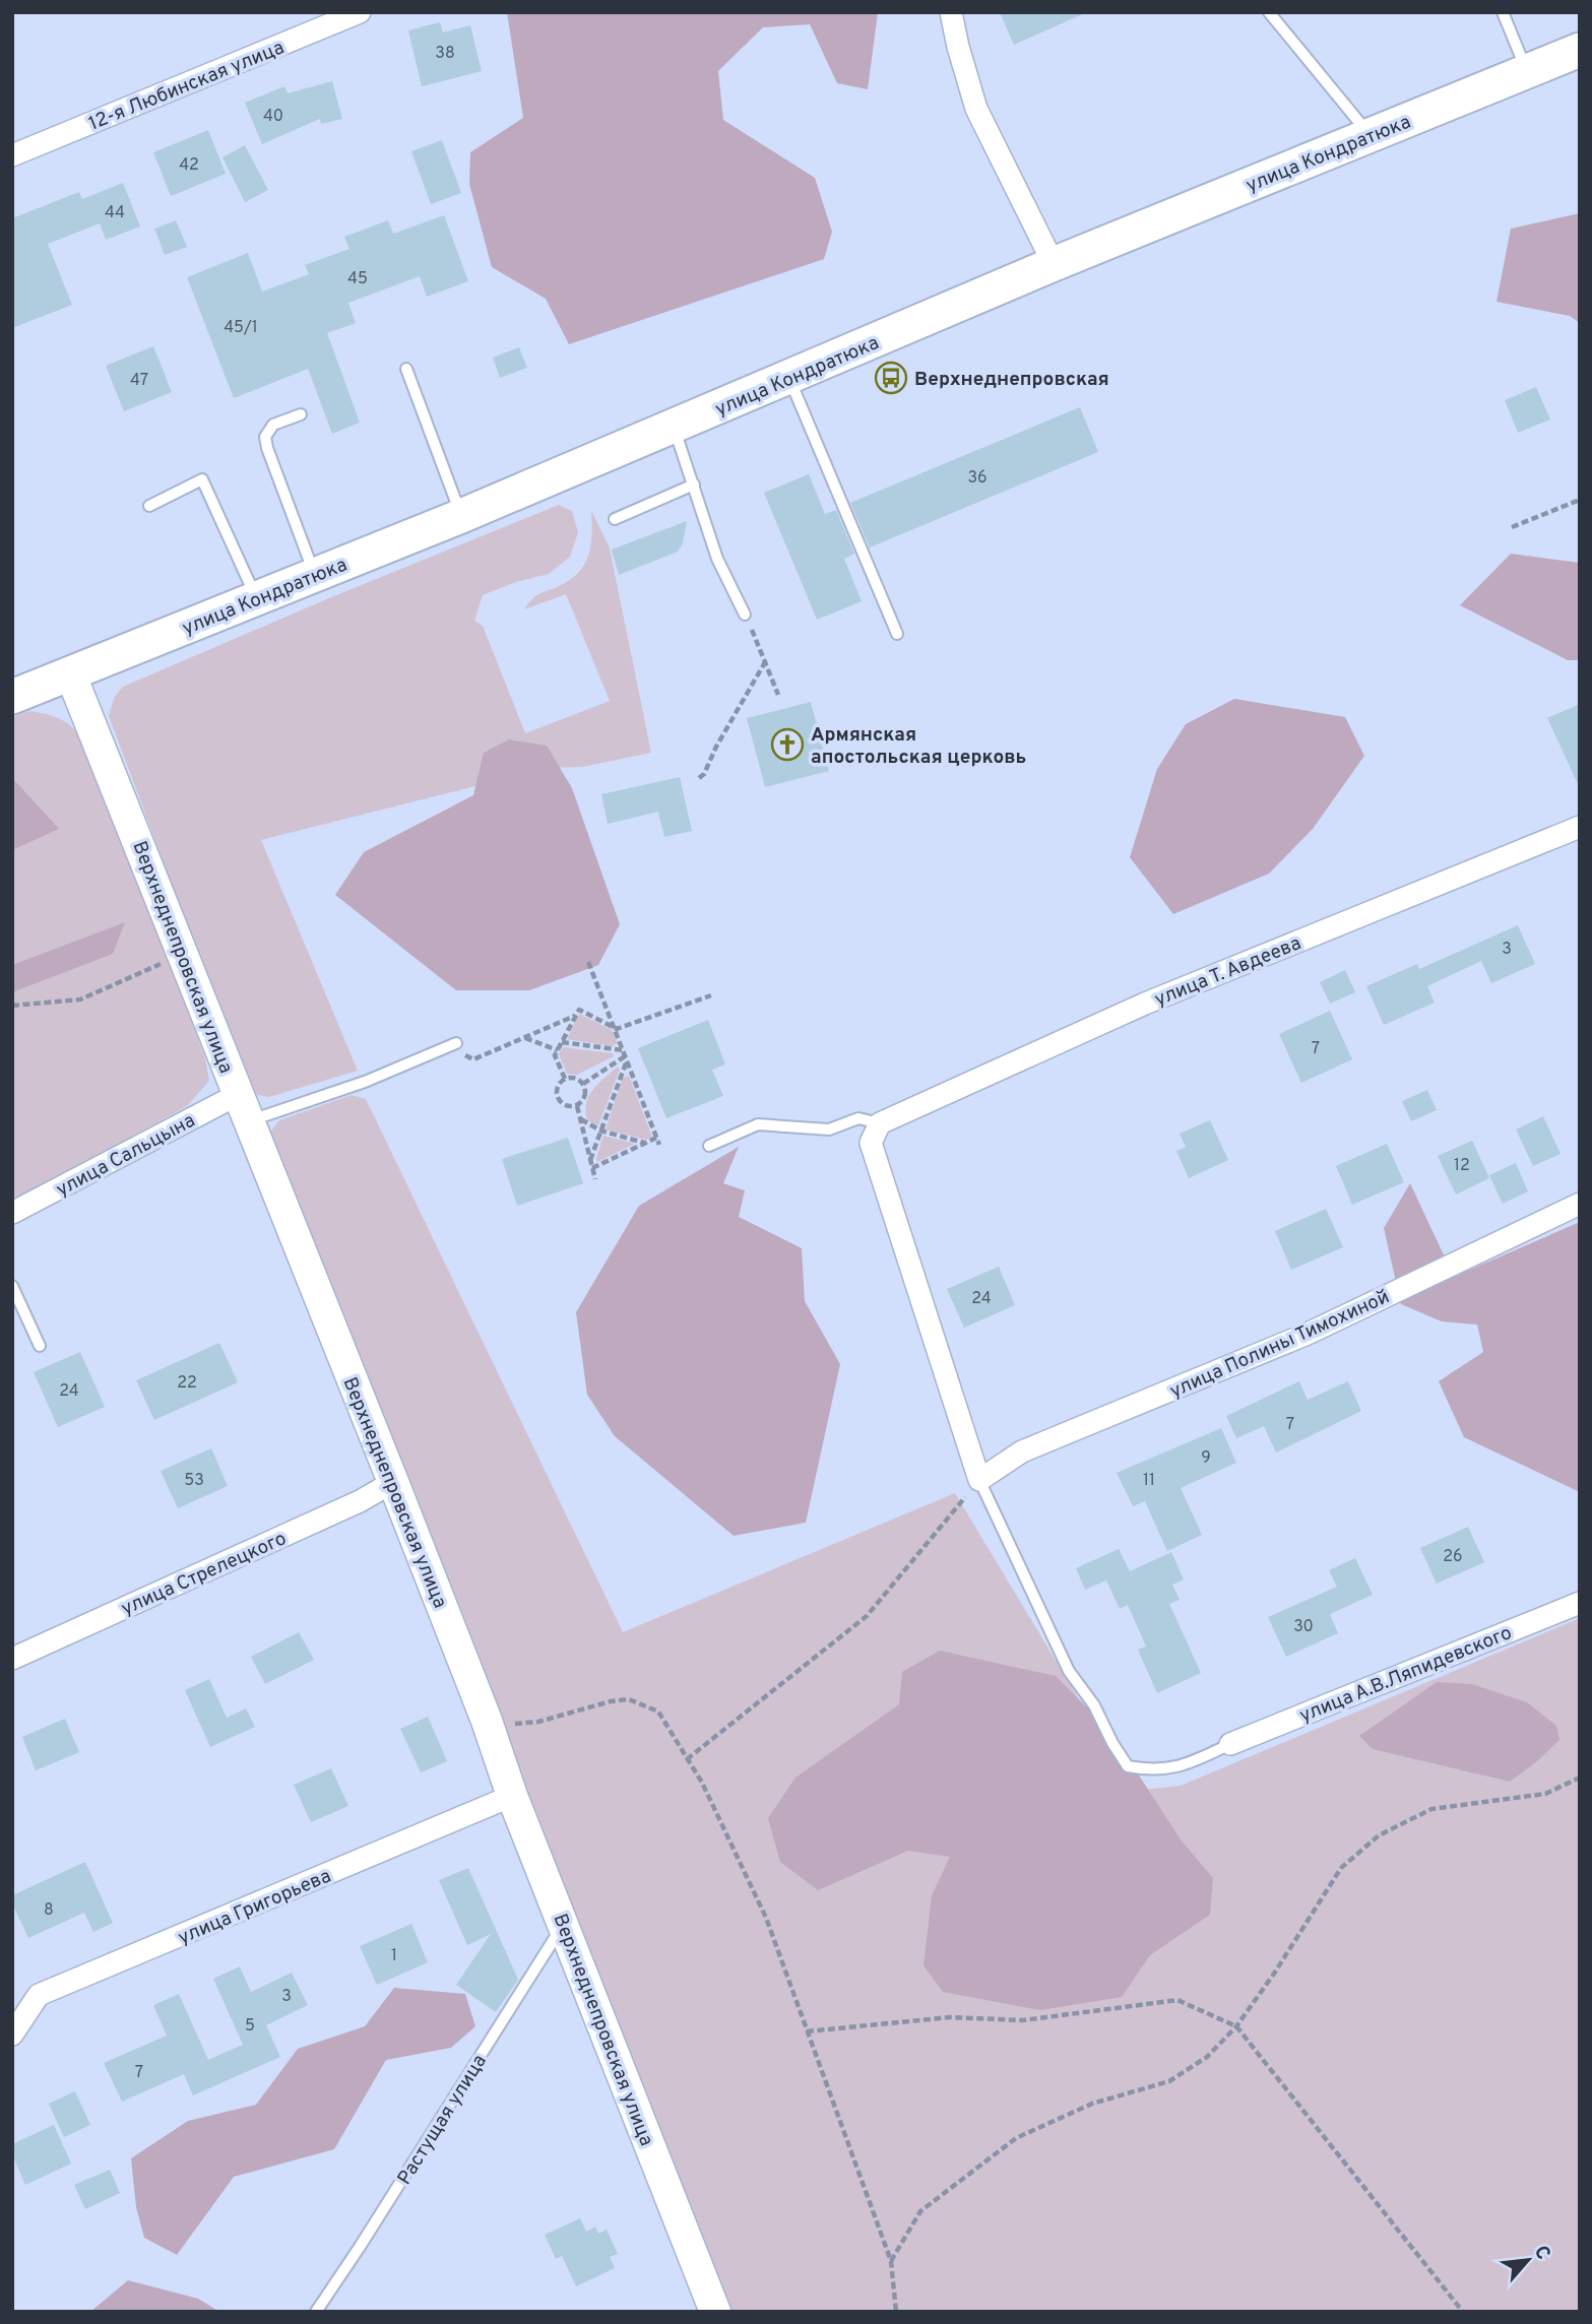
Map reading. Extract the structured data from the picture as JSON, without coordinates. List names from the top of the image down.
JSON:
{
  "streets": {
    "main road": ["улица Кондратюка"],
    "street": [
      "12-я Любинская улица",
      "Верхнеднепровская улица",
      "улица Т. Авдеева",
      "улица Сальцына",
      "улица Полины Тимохиной",
      "улица Стрелецкого",
      "улица А.В.Ляпидевского",
      "улица Григорьева"
    ],
    "lane": ["Растущая улица"]
  },
  "crossings": [
    ["улица Кондратюка", "Верхнеднепровская улица"],
    ["Верхнеднепровская улица", "улица Сальцына"],
    ["Верхнеднепровская улица", "улица Стрелецкого"],
    ["Верхнеднепровская улица", "улица Григорьева"],
    ["Верхнеднепровская улица", "Растущая улица"]
  ],
  "places": {
    "bus stop": ["Верхнеднепровская"],
    "church": ["Армянская апостольская церковь"]
  },
  "house_numbers": [
    "38",
    "40",
    "42",
    "44",
    "45",
    "45/1",
    "47",
    "36",
    "3",
    "7",
    "12",
    "24",
    "22",
    "24",
    "7",
    "9",
    "53",
    "11",
    "26",
    "30",
    "8",
    "1",
    "3",
    "5",
    "7"
  ],
  "north": "top right"
}
